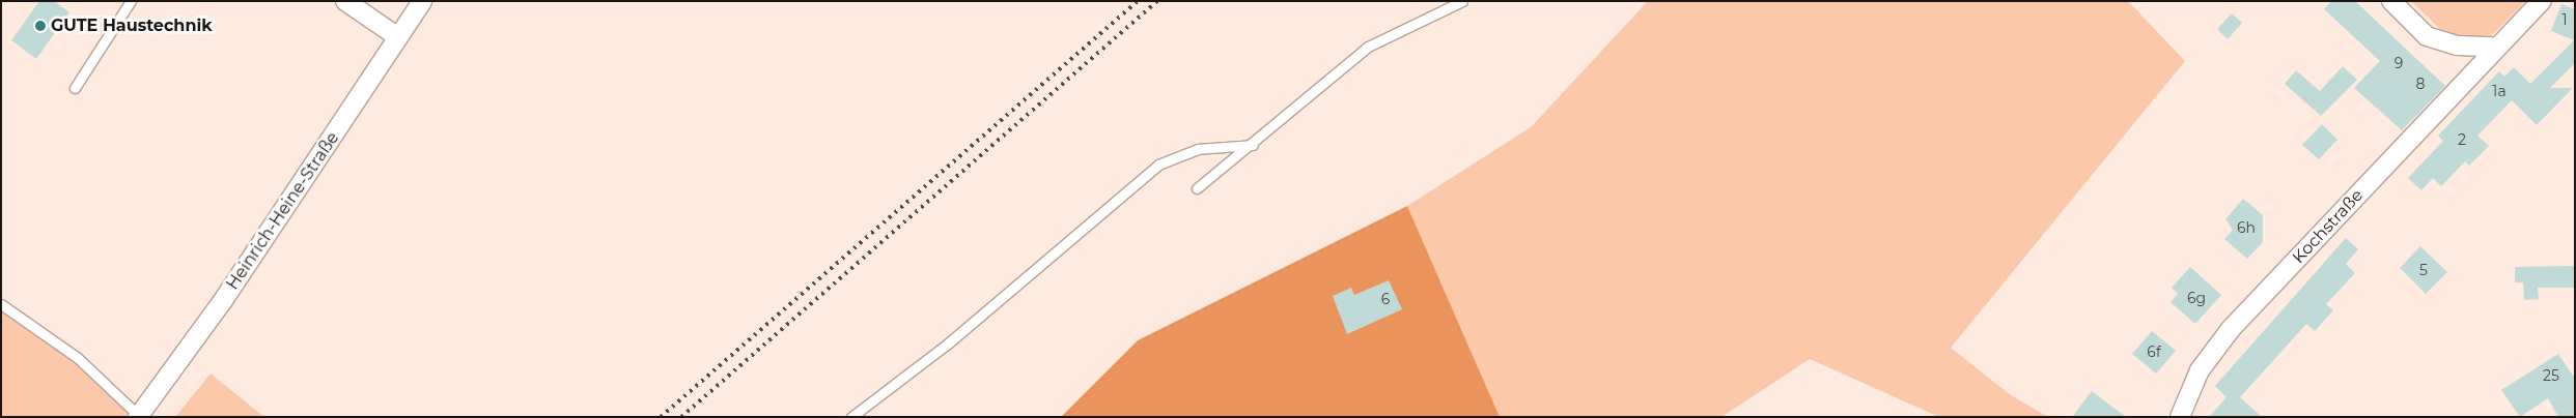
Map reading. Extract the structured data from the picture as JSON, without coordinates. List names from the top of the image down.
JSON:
{
  "streets": {
    "street": ["Heinrich-Heine-Straße", "Kochstraße"]
  },
  "places": ["GUTE Haustechnik"],
  "house_numbers": [
    "1",
    "9",
    "8",
    "1a",
    "2",
    "6h",
    "5",
    "6g",
    "6",
    "6f",
    "25"
  ]
}
